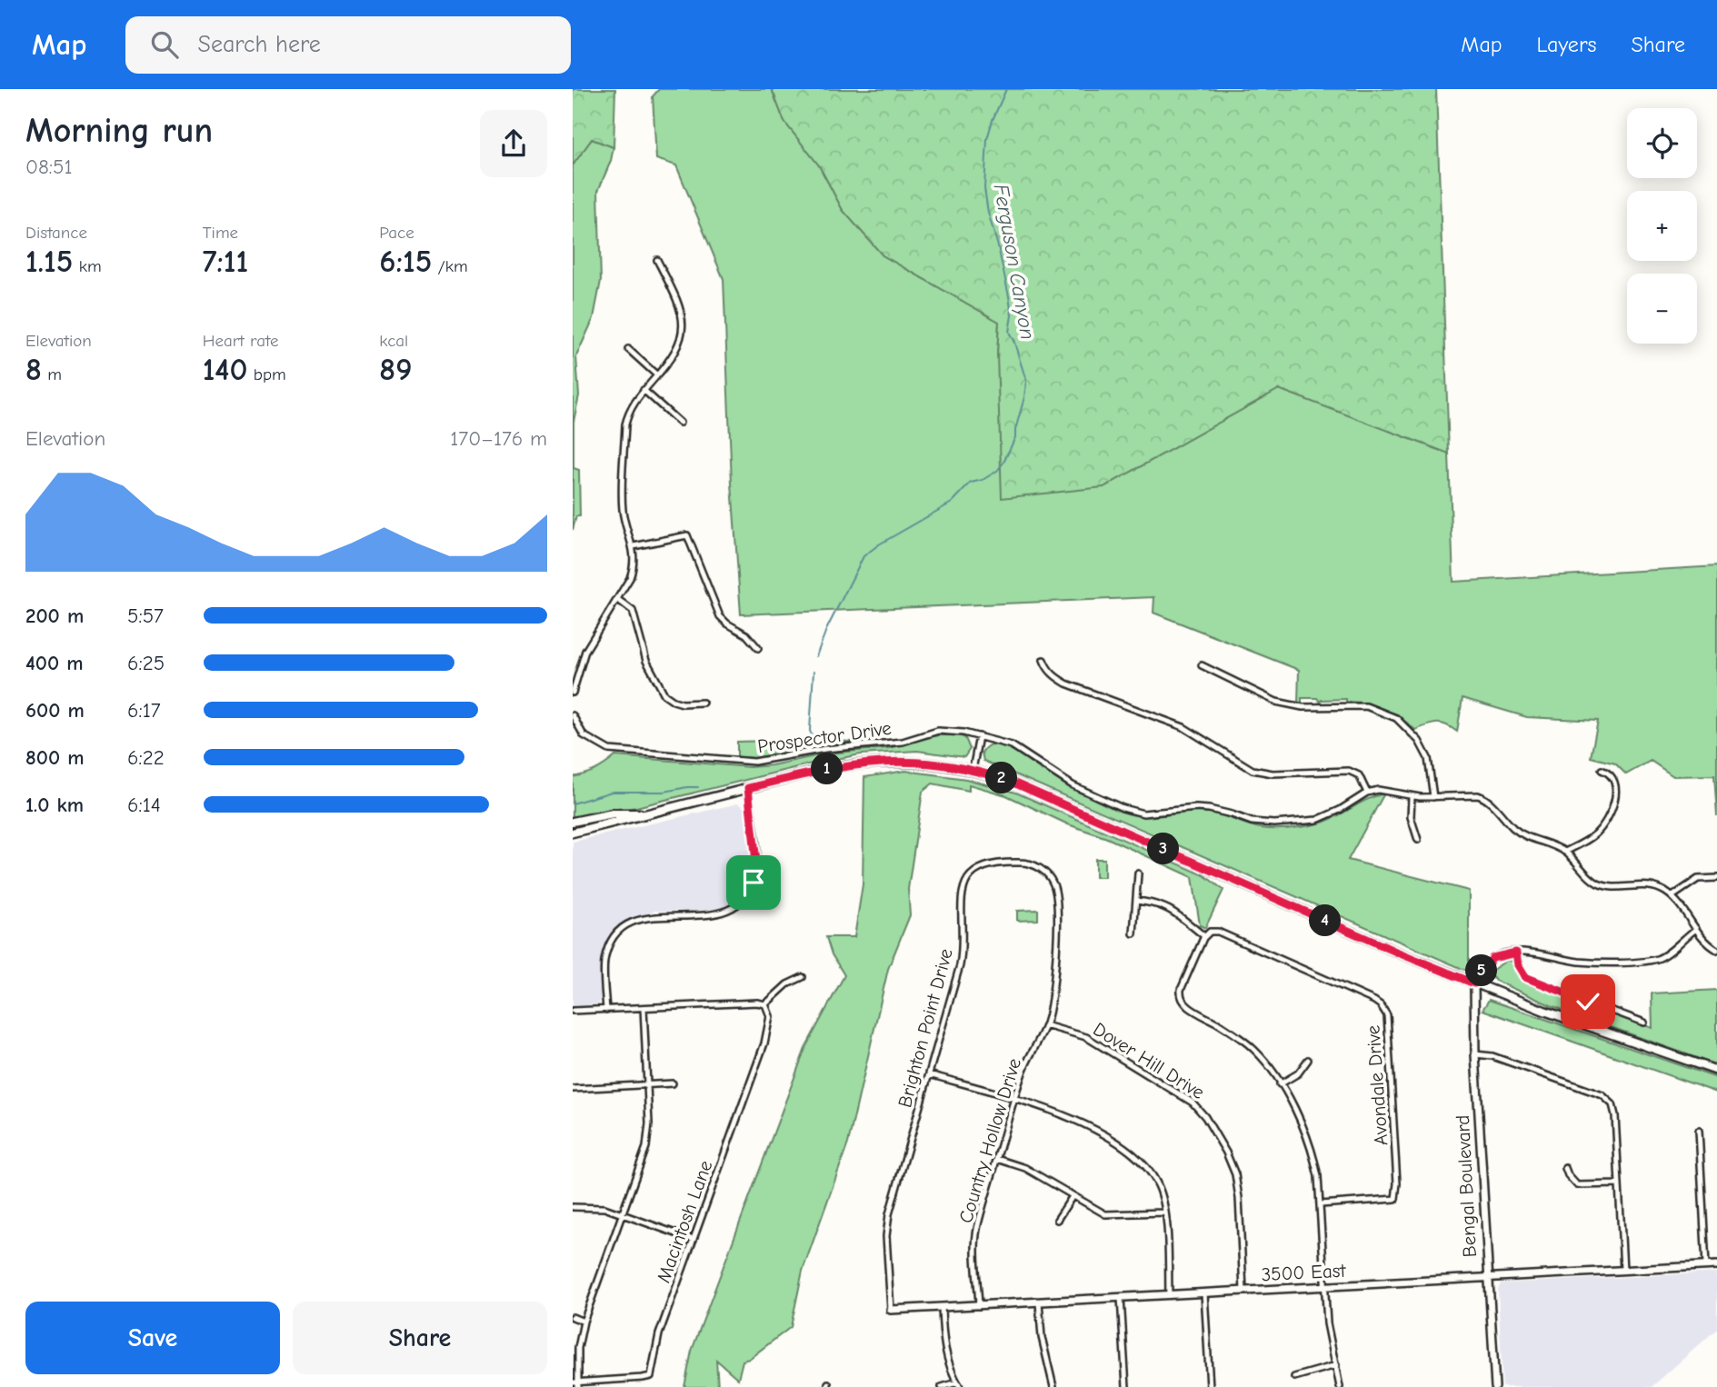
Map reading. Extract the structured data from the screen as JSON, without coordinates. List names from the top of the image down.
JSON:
{
  "streets": {
    "main road": ["Bengal Boulevard", "3500 East"],
    "street": [
      "Prospector Drive",
      "Brighton Point Drive",
      "Dover Hill Drive",
      "Avondale Drive",
      "Country Hollow Drive",
      "Macintosh Lane"
    ]
  },
  "crossings": [
    ["Brighton Point Drive", "Dover Hill Drive"],
    ["Brighton Point Drive", "Country Hollow Drive"],
    ["Brighton Point Drive", "3500 East"],
    ["Dover Hill Drive", "Country Hollow Drive"],
    ["Dover Hill Drive", "3500 East"],
    ["Country Hollow Drive", "3500 East"],
    ["Bengal Boulevard", "3500 East"]
  ],
  "water": ["Ferguson Canyon"],
  "page": {
    "header": "Map",
    "search": "Search here",
    "nav": ["Map", "Layers", "Share"],
    "heading": ["Morning run", "08:51"],
    "map_buttons": ["+", "−"],
    "stats": [
      ["Distance", "1.15 km"],
      ["Time", "7:11"],
      ["Pace", "6:15 /km"],
      ["Elevation", "8 m"],
      ["Heart rate", "140 bpm"],
      ["kcal", "89"]
    ],
    "chart": ["Elevation", "170–176 m"],
    "list": [
      {
        "name": "200 m",
        "note": "5:57"
      },
      {
        "name": "400 m",
        "note": "6:25"
      },
      {
        "name": "600 m",
        "note": "6:17"
      },
      {
        "name": "800 m",
        "note": "6:22"
      },
      {
        "name": "1.0 km",
        "note": "6:14"
      }
    ],
    "pins": [
      "1",
      "2",
      "3",
      "4",
      "5"
    ],
    "buttons": ["Save", "Share"]
  }
}
